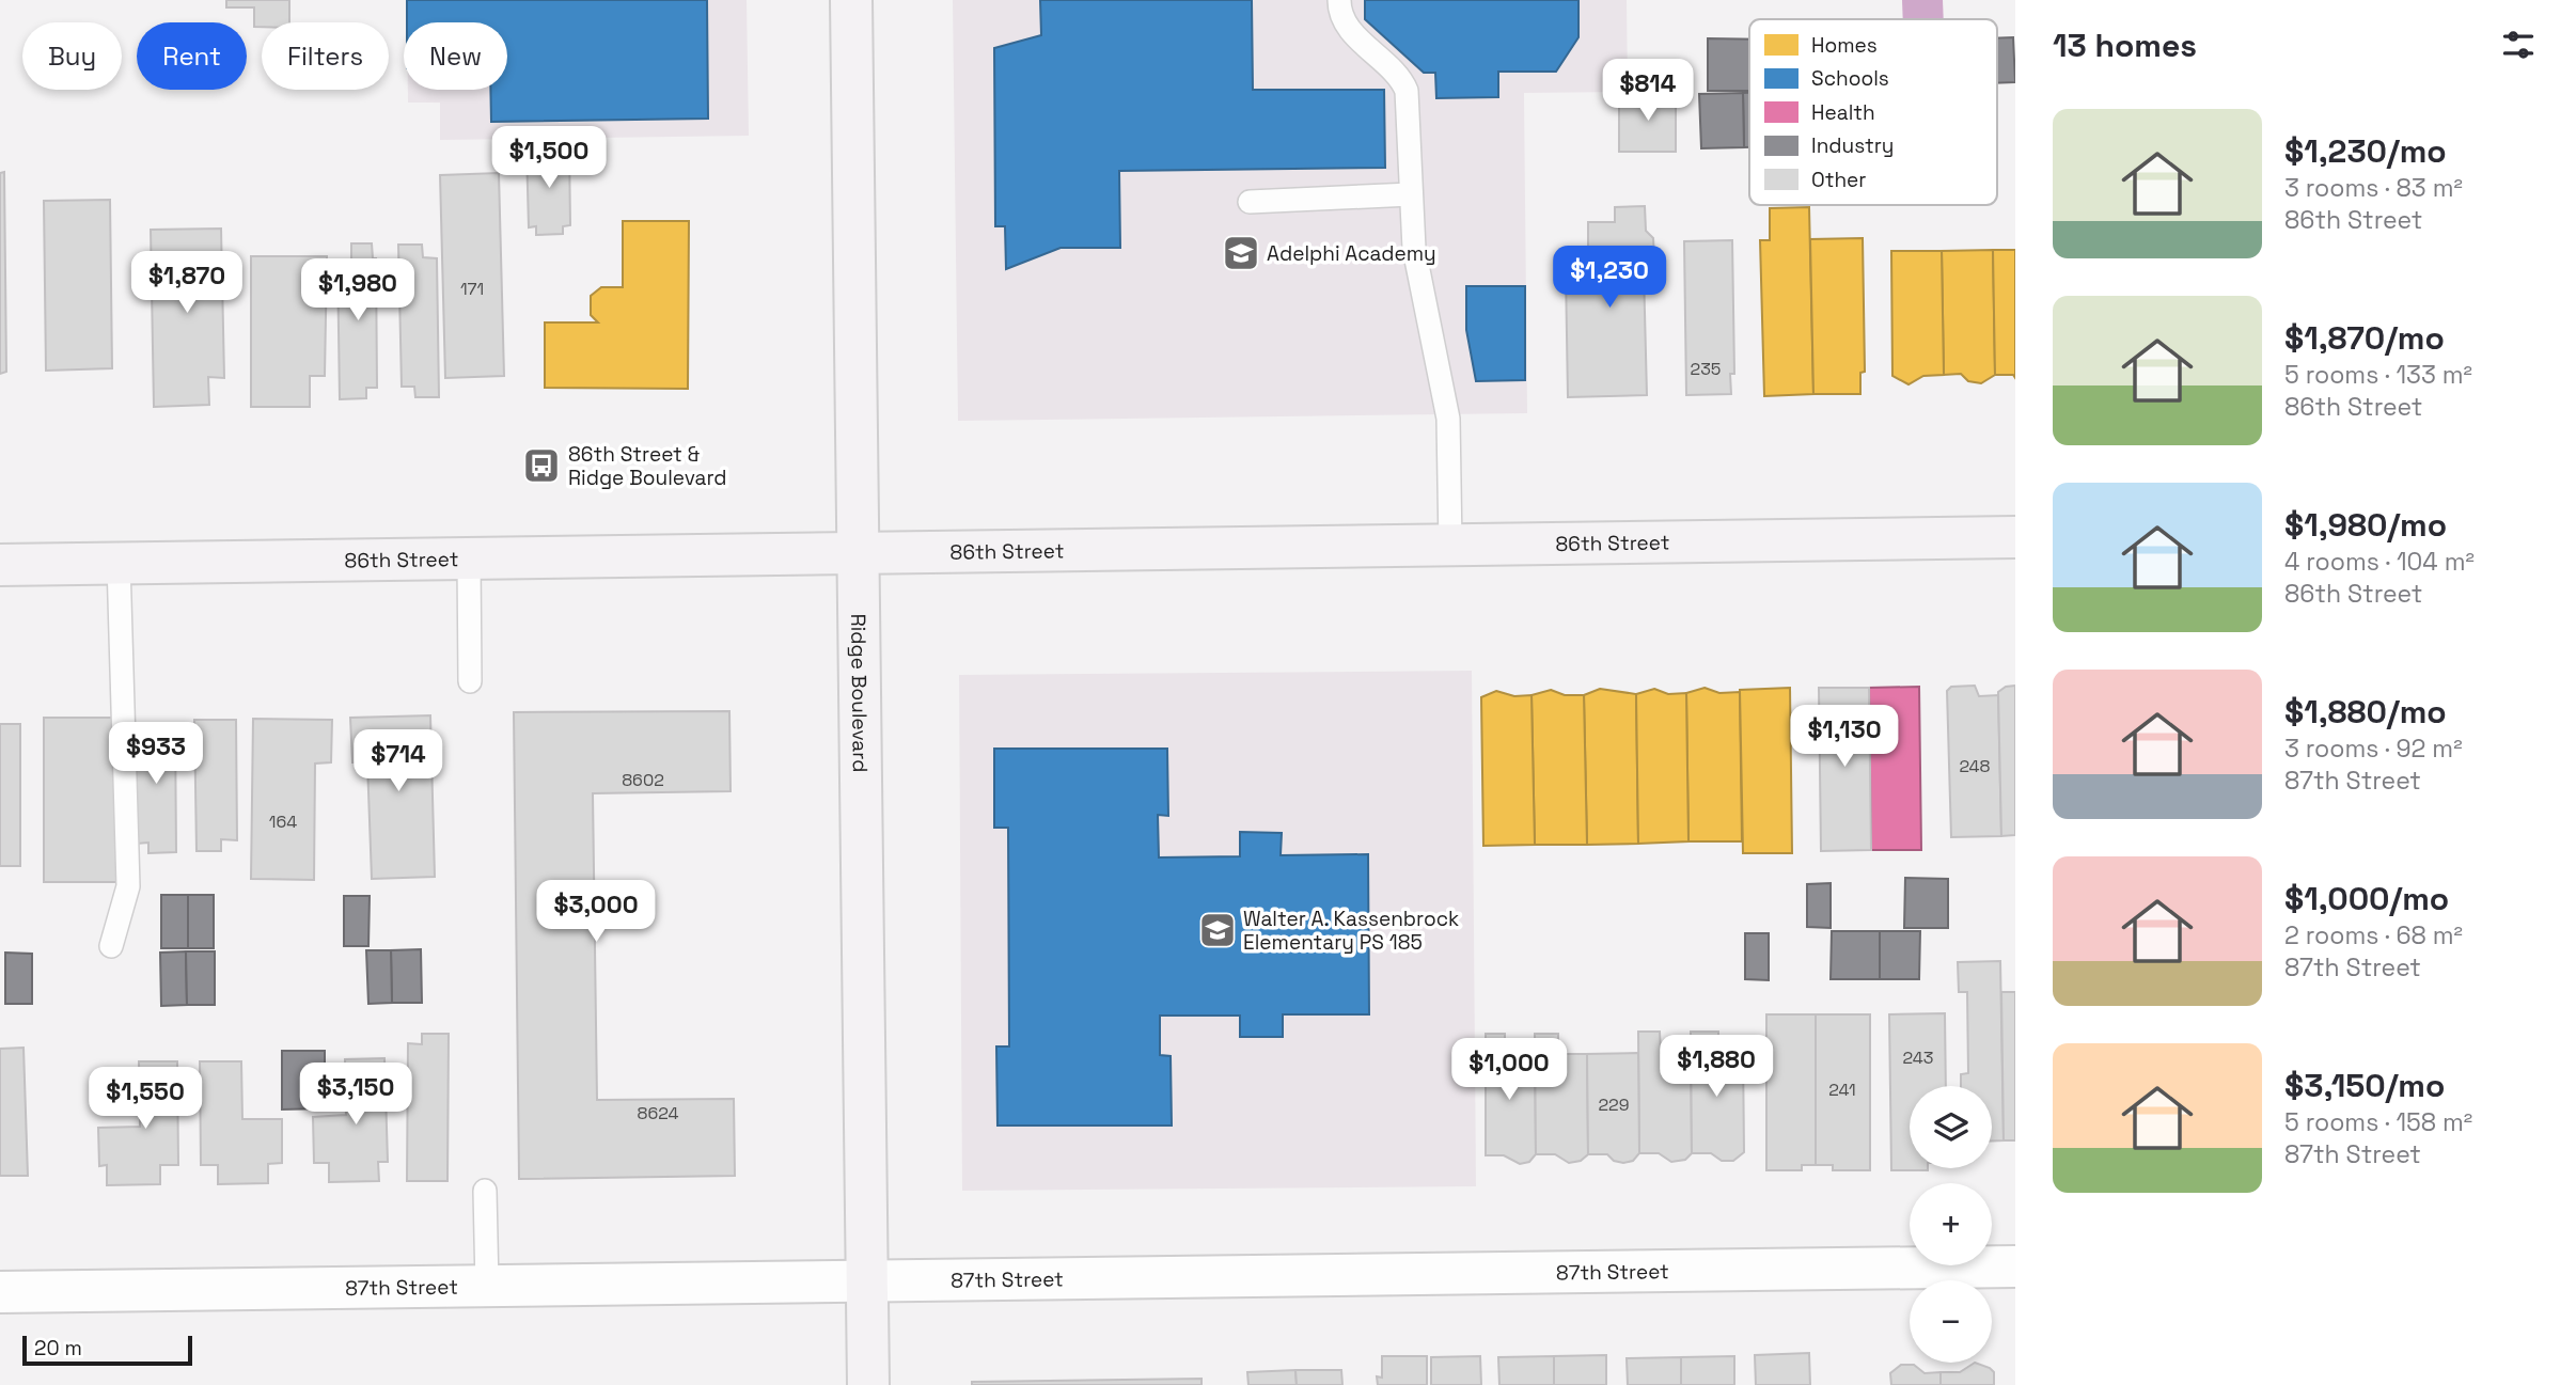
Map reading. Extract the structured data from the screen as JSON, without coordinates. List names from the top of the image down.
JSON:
{
  "streets": {
    "main road": ["86th Street", "Ridge Boulevard"],
    "street": ["87th Street"]
  },
  "crossings": [
    ["86th Street", "Ridge Boulevard"],
    ["Ridge Boulevard", "87th Street"]
  ],
  "places": {
    "school or university": ["Adelphi Academy", "Walter A. Kassenbrock Elementary PS 185"],
    "bus stop": ["86th Street & Ridge Boulevard"]
  },
  "house_numbers": [
    "171",
    "235",
    "248",
    "8602",
    "164",
    "243",
    "241",
    "229",
    "8624"
  ],
  "legend": [
    "Homes",
    "Schools",
    "Health",
    "Industry",
    "Other"
  ],
  "scale_bar": "20 m",
  "page": {
    "heading": "13 homes",
    "chip": [
      "Buy",
      "Rent",
      "Filters",
      "New"
    ],
    "price": [
      "$814",
      "$1,500",
      "$1,230",
      "$1,870",
      "$1,980",
      "$1,130",
      "$933",
      "$714",
      "$3,000",
      "$1,880",
      "$1,000",
      "$3,150",
      "$1,550"
    ],
    "list": [
      {
        "name": "$1,230/mo",
        "note": "3 rooms · 83 m² · 86th Street"
      },
      {
        "name": "$1,870/mo",
        "note": "5 rooms · 133 m² · 86th Street"
      },
      {
        "name": "$1,980/mo",
        "note": "4 rooms · 104 m² · 86th Street"
      },
      {
        "name": "$1,880/mo",
        "note": "3 rooms · 92 m² · 87th Street"
      },
      {
        "name": "$1,000/mo",
        "note": "2 rooms · 68 m² · 87th Street"
      },
      {
        "name": "$3,150/mo",
        "note": "5 rooms · 158 m² · 87th Street"
      }
    ],
    "map_buttons": ["+", "−"],
    "scale": "20 m"
  }
}
